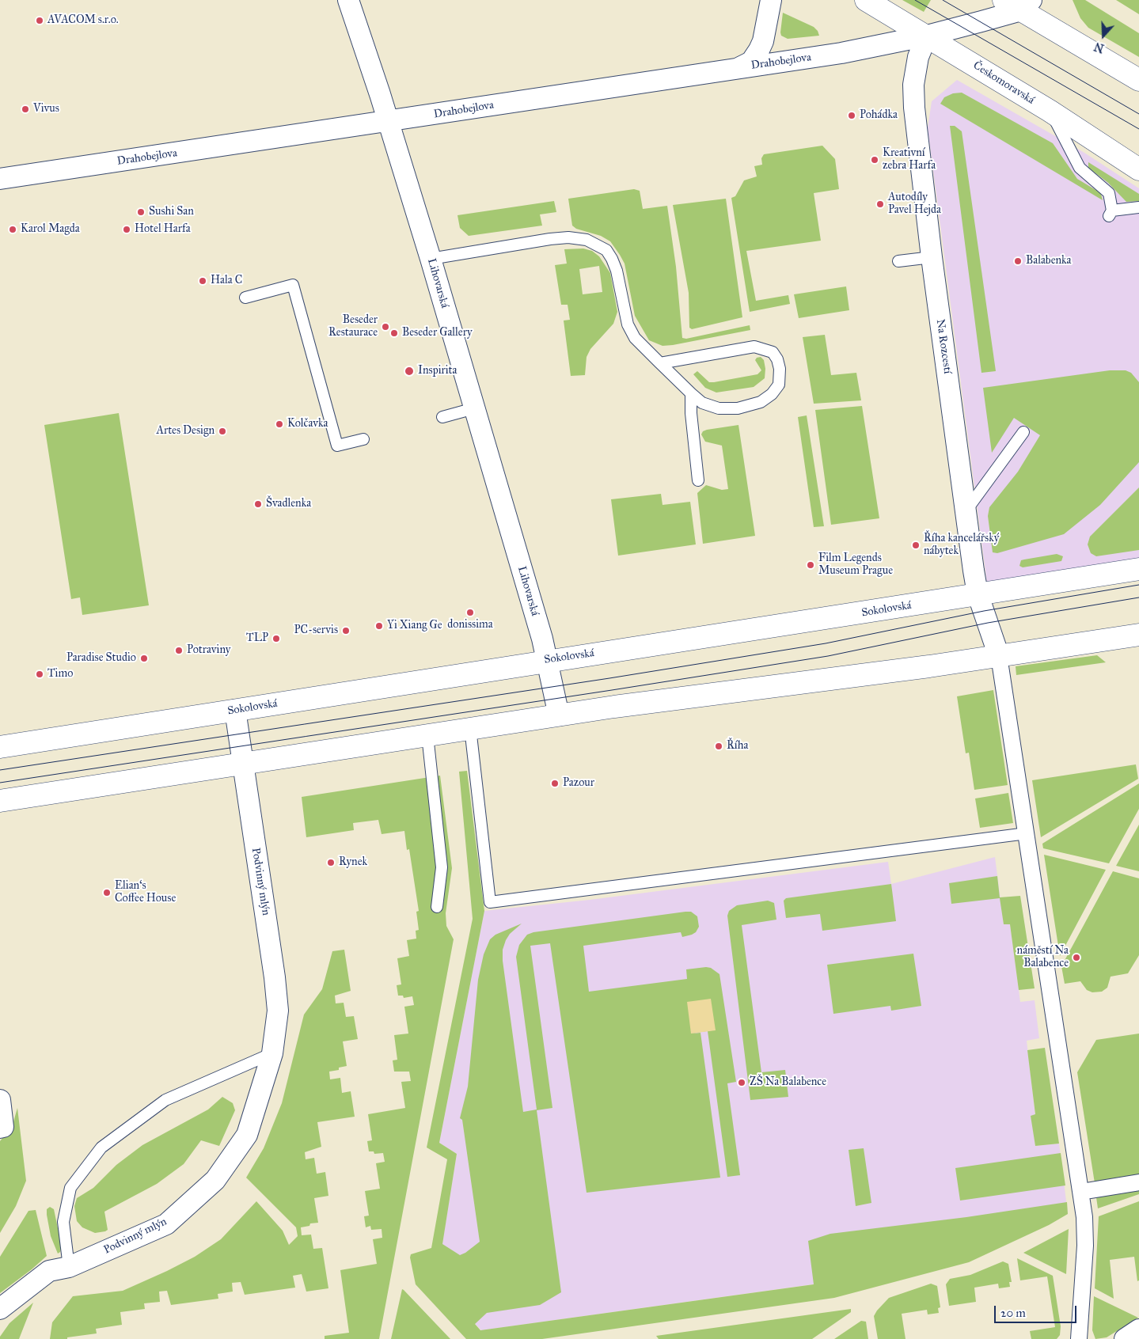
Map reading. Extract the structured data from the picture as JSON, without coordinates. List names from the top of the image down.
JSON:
{
  "streets": {
    "main road": ["Českomoravská", "Sokolovská"],
    "street": [
      "Drahobejlova",
      "Lihovarská",
      "Na Rozcestí",
      "Podvinný mlýn"
    ]
  },
  "crossings": [
    ["Drahobejlova", "Českomoravská"],
    ["Drahobejlova", "Lihovarská"],
    ["Drahobejlova", "Na Rozcestí"],
    ["Českomoravská", "Na Rozcestí"],
    ["Lihovarská", "Sokolovská"],
    ["Na Rozcestí", "Sokolovská"],
    ["Sokolovská", "Podvinný mlýn"]
  ],
  "places": [
    "AVACOM s.r.o.",
    "Vivus",
    "Pohádka",
    "Kreativní zebra Harfa",
    "Autodíly Pavel Hejda",
    "Sushi San",
    "Karol Magda",
    "Hotel Harfa",
    "Balabenka",
    "Hala C",
    "Beseder Restaurace",
    "Beseder Gallery",
    "Inspirita",
    "Kolčavka",
    "Artes Design",
    "Švadlenka",
    "Říha kancelářský nábytek",
    "Film Legends Museum Prague",
    "donissima",
    "Yi Xiang Ge",
    "PC-servis",
    "TLP",
    "Potraviny",
    "Paradise Studio",
    "Timo",
    "Říha",
    "Pazour",
    "Rynek",
    "Elian‘s Coffee House",
    "náměstí Na Balabence",
    "ZŠ Na Balabence"
  ],
  "scale_bar": "20 m",
  "north": "bottom"
}
